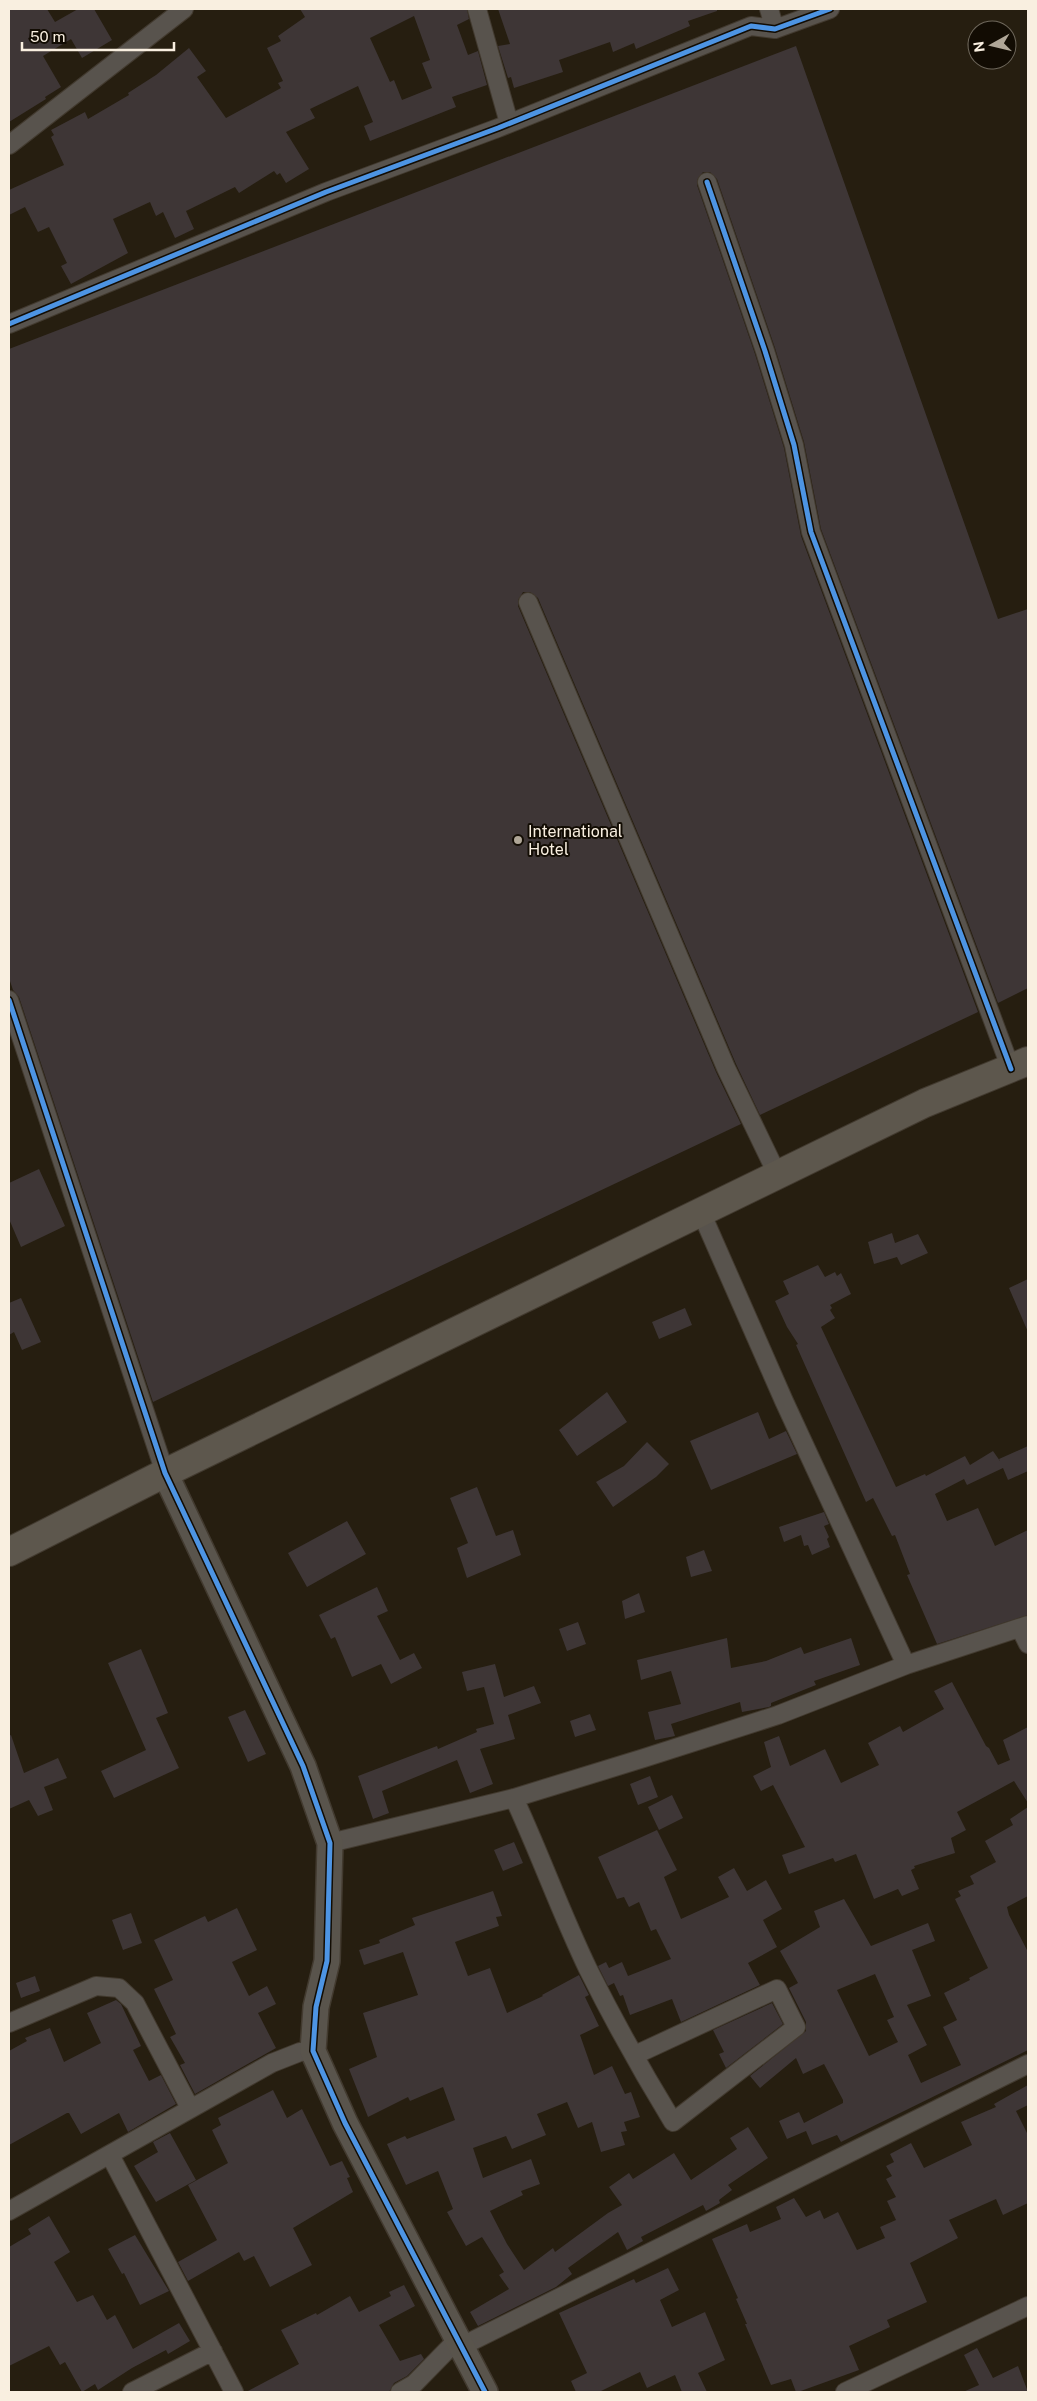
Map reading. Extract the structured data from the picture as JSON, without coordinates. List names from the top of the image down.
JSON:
{
  "places": ["International Hotel"],
  "scale_bar": "50 m",
  "north": "left"
}
